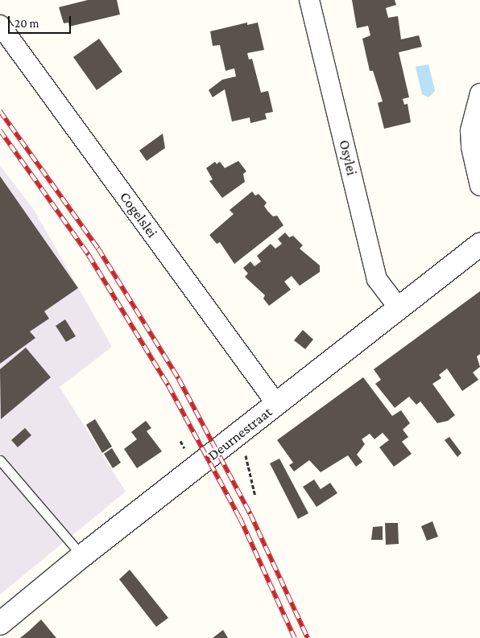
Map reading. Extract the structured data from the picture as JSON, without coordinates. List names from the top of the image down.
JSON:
{
  "streets": {
    "street": ["Osylei", "Cogelslei", "Deurnestraat"]
  },
  "crossings": [
    ["Osylei", "Deurnestraat"],
    ["Cogelslei", "Deurnestraat"]
  ],
  "scale_bar": "20 m"
}
